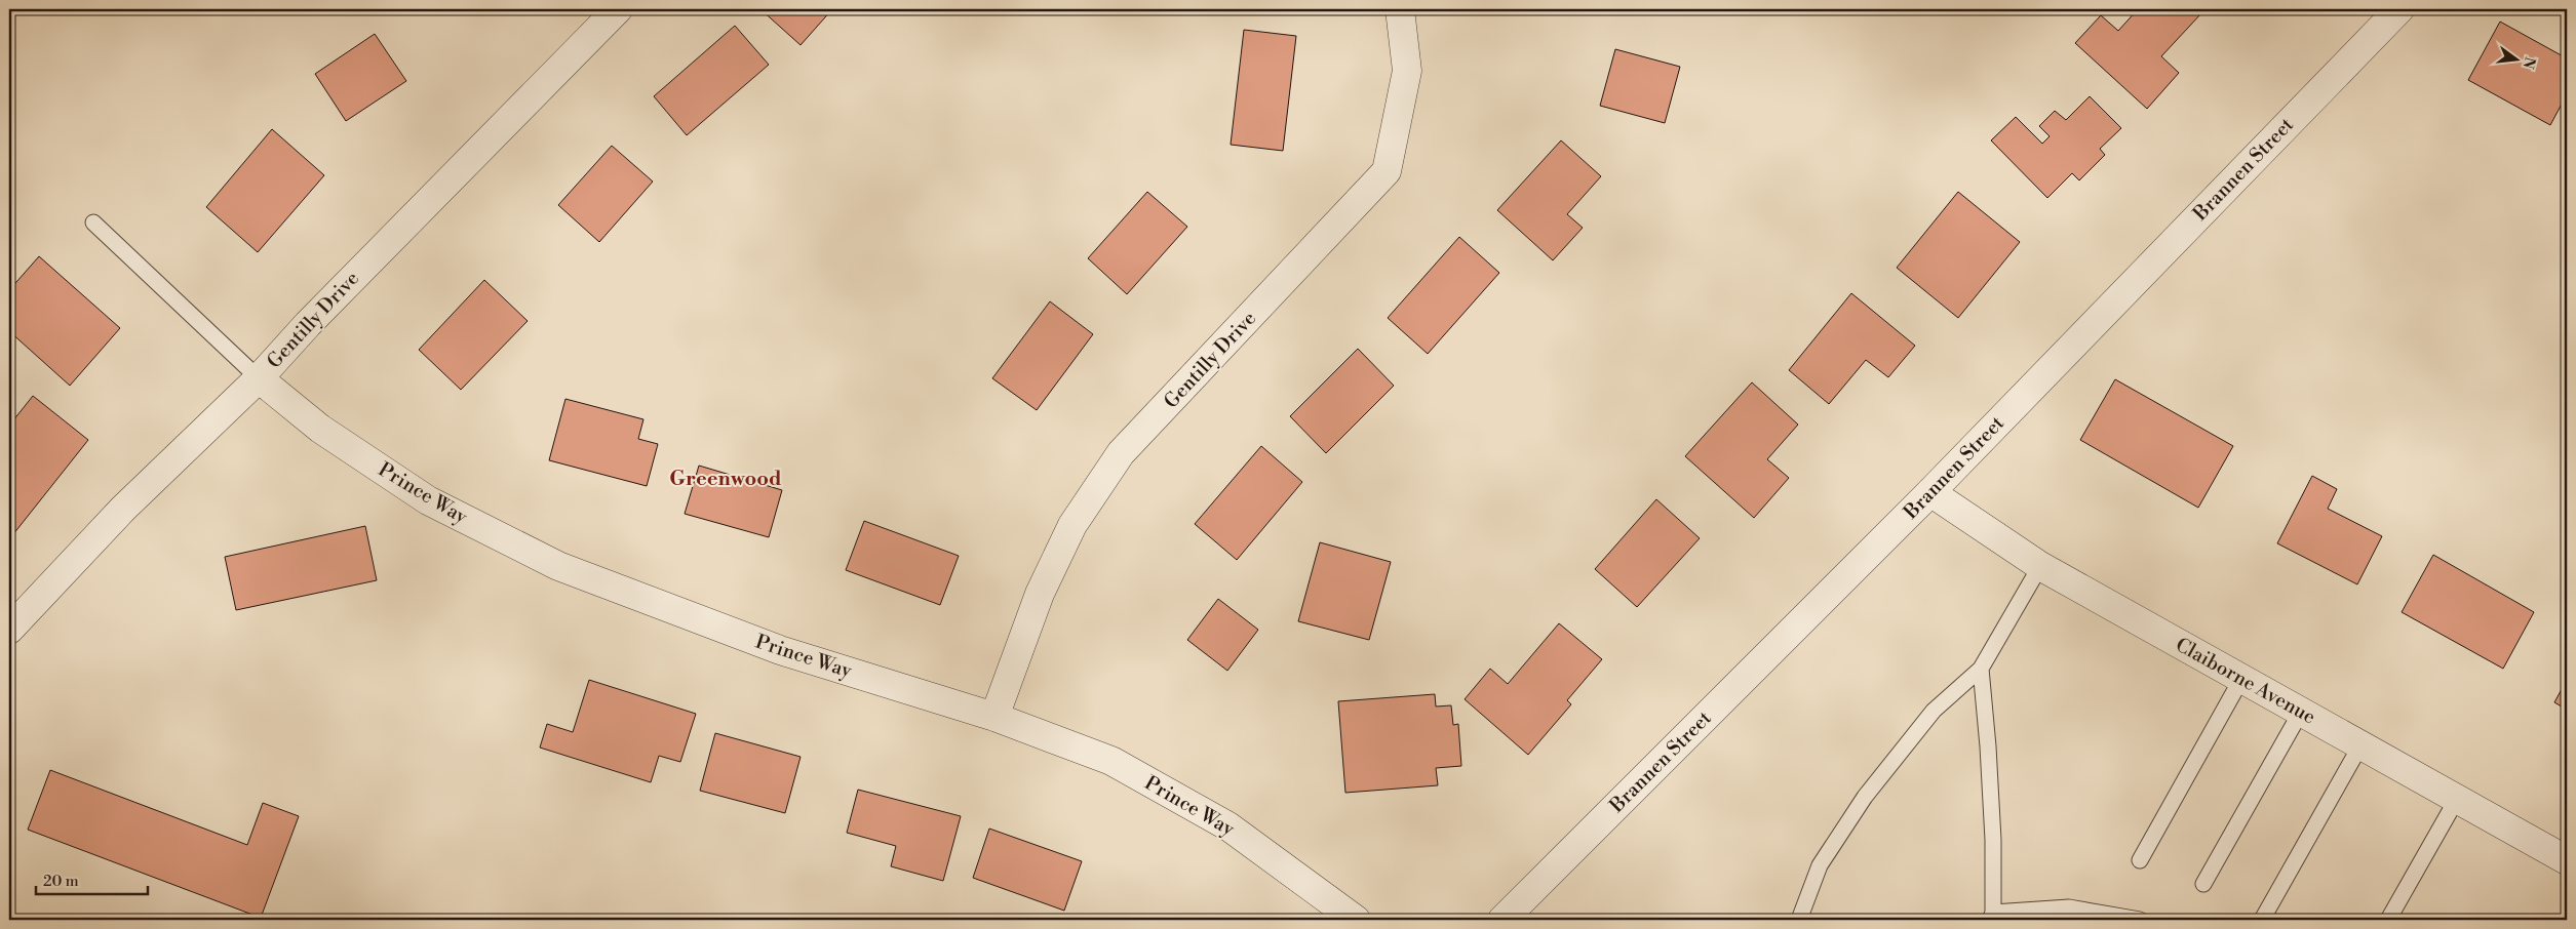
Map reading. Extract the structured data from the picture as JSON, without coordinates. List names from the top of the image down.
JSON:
{
  "streets": {
    "street": [
      "Brannen Street",
      "Gentilly Drive",
      "Prince Way",
      "Claiborne Avenue"
    ]
  },
  "crossings": [
    ["Brannen Street", "Claiborne Avenue"],
    ["Gentilly Drive", "Prince Way"]
  ],
  "districts": ["Greenwood"],
  "scale_bar": "20 m",
  "north": "right"
}
